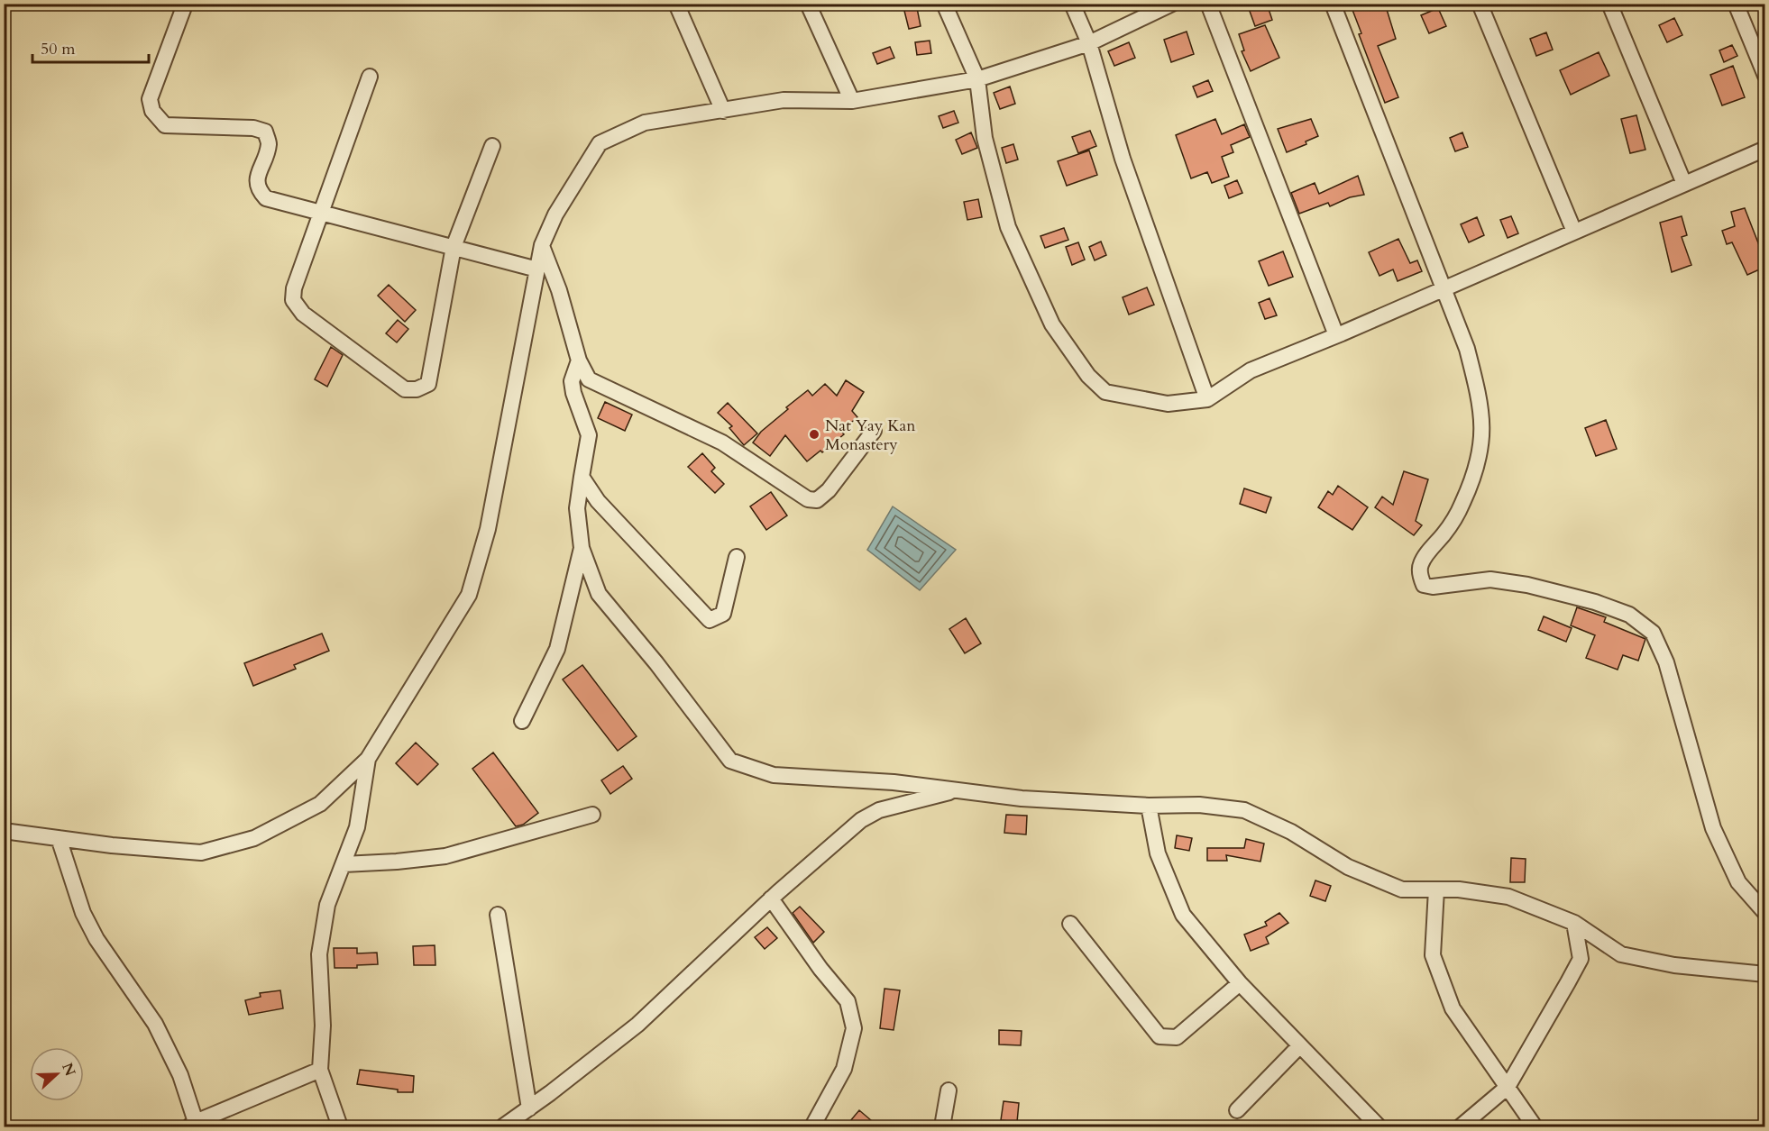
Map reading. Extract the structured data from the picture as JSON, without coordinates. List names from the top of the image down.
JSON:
{
  "places": ["Nat Yay Kan Monastery"],
  "scale_bar": "50 m",
  "north": "right"
}
